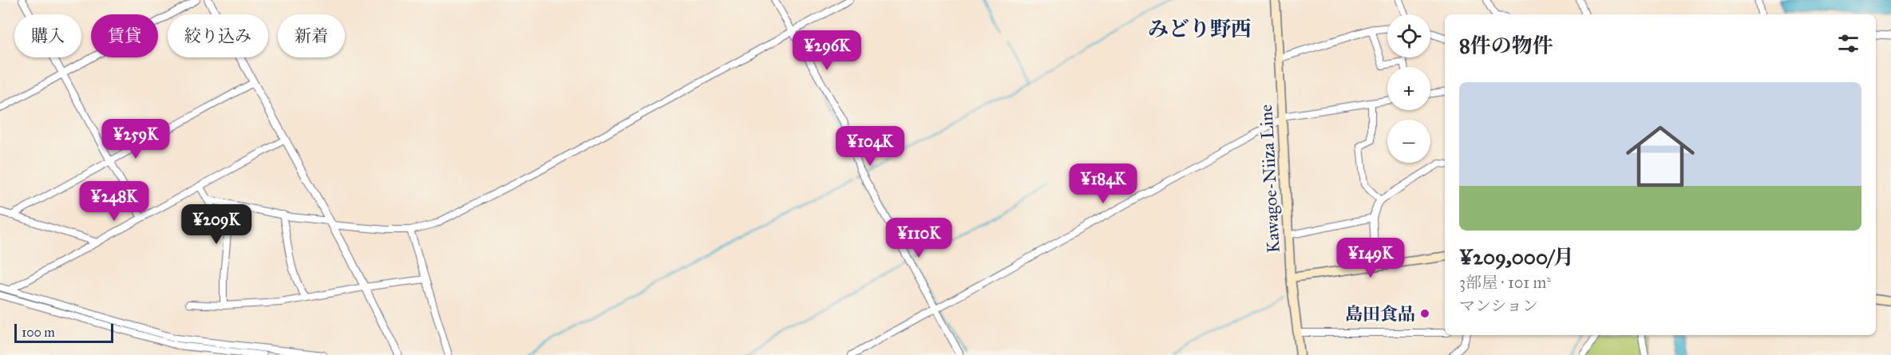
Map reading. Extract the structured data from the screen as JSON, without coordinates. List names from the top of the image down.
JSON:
{
  "streets": {
    "main road": ["Kawagoe-Niiza Line"]
  },
  "districts": ["みどり野西"],
  "places": ["島田食品"],
  "scale_bar": "100 m",
  "page": {
    "map_buttons": ["+", "−"],
    "chip": [
      "購入",
      "賃貸",
      "絞り込み",
      "新着"
    ],
    "heading": "8件の物件",
    "price": [
      "¥296K",
      "¥259K",
      "¥104K",
      "¥184K",
      "¥248K",
      "¥209K",
      "¥110K",
      "¥149K"
    ],
    "list": [
      {
        "name": "¥209,000/月",
        "note": "3部屋 · 101 m² · マンション"
      }
    ],
    "scale": "100 m"
  }
}
